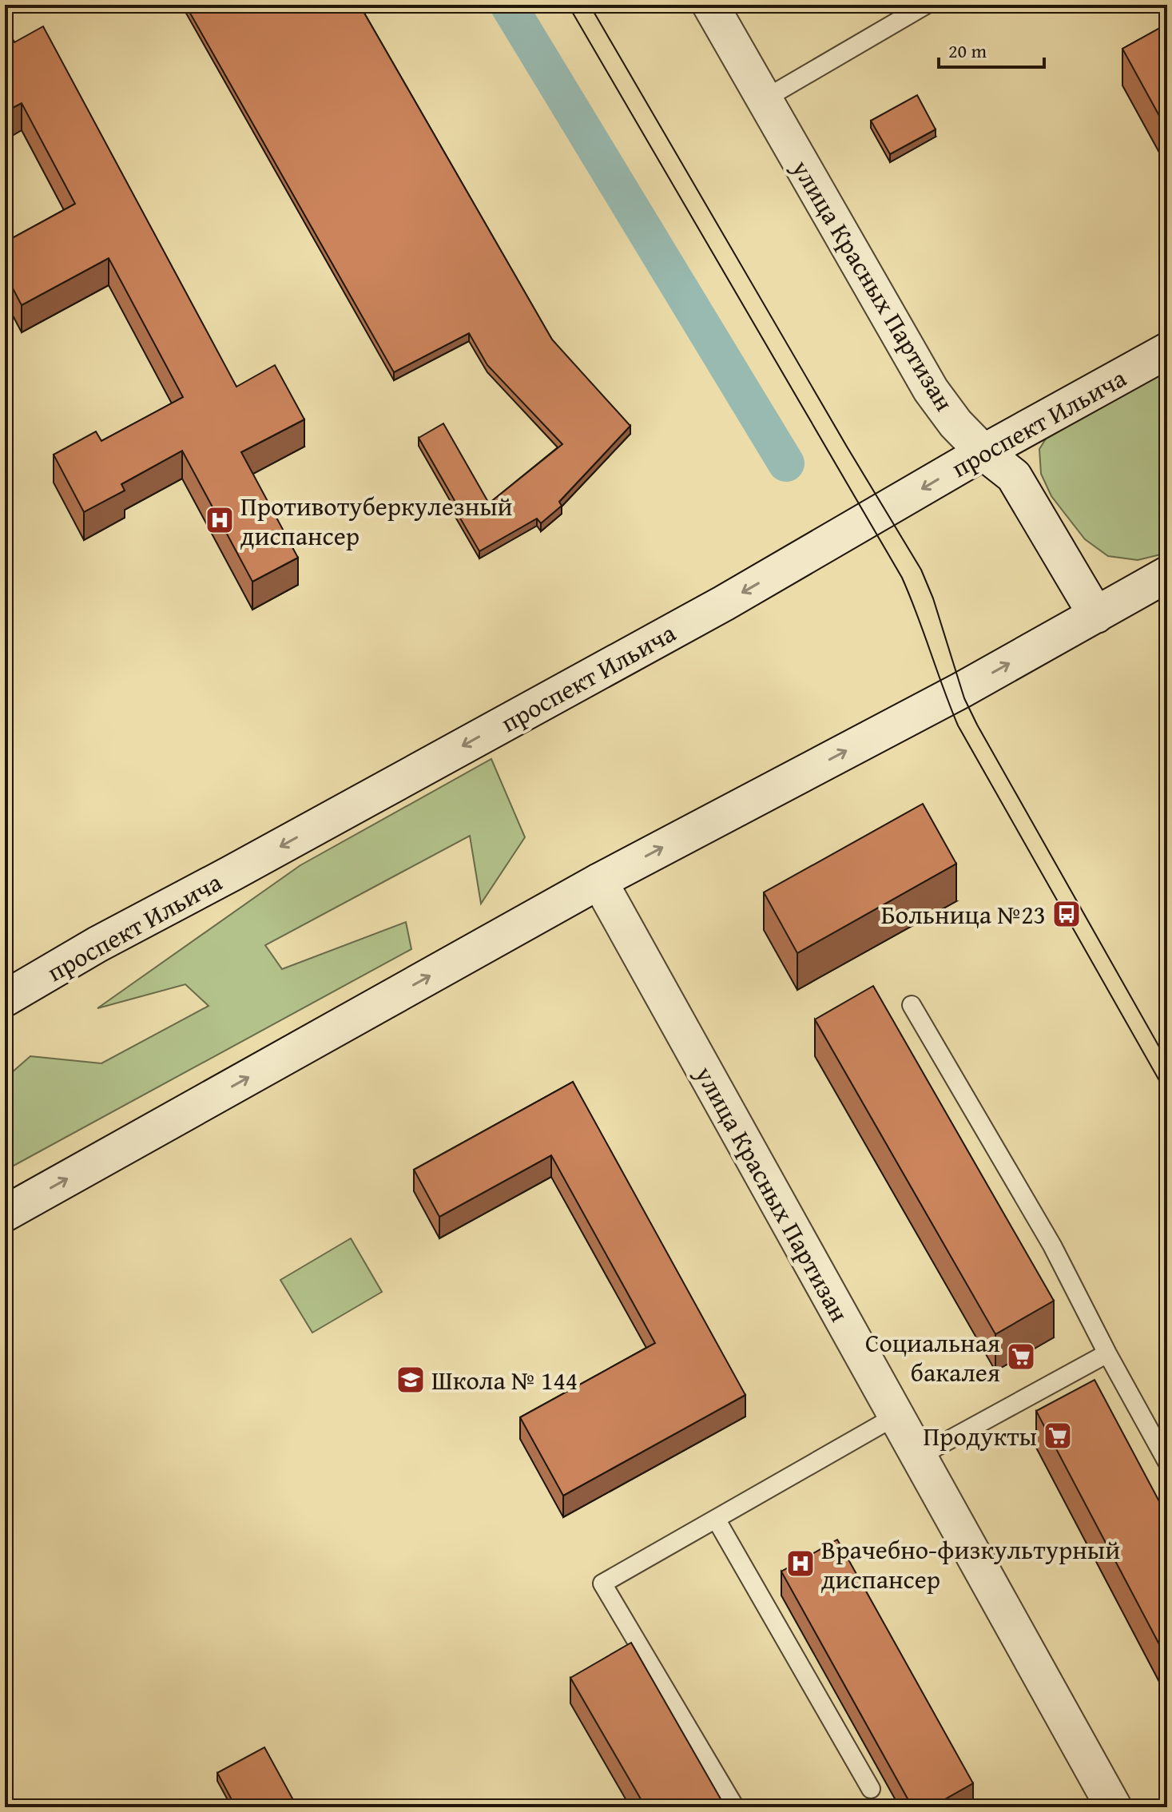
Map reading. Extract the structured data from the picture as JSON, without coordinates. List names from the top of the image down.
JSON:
{
  "streets": {
    "street": ["улица Красных Партизан", "проспект Ильича"]
  },
  "crossings": [
    ["улица Красных Партизан", "проспект Ильича"]
  ],
  "places": {
    "hospital": ["Противотуберкулезный диспансер", "Врачебно-физкультурный диспансер"],
    "bus stop": ["Больница №23"],
    "supermarket": ["Социальная бакалея", "Продукты"],
    "school or university": ["Школа № 144"]
  },
  "scale_bar": "20 m"
}
